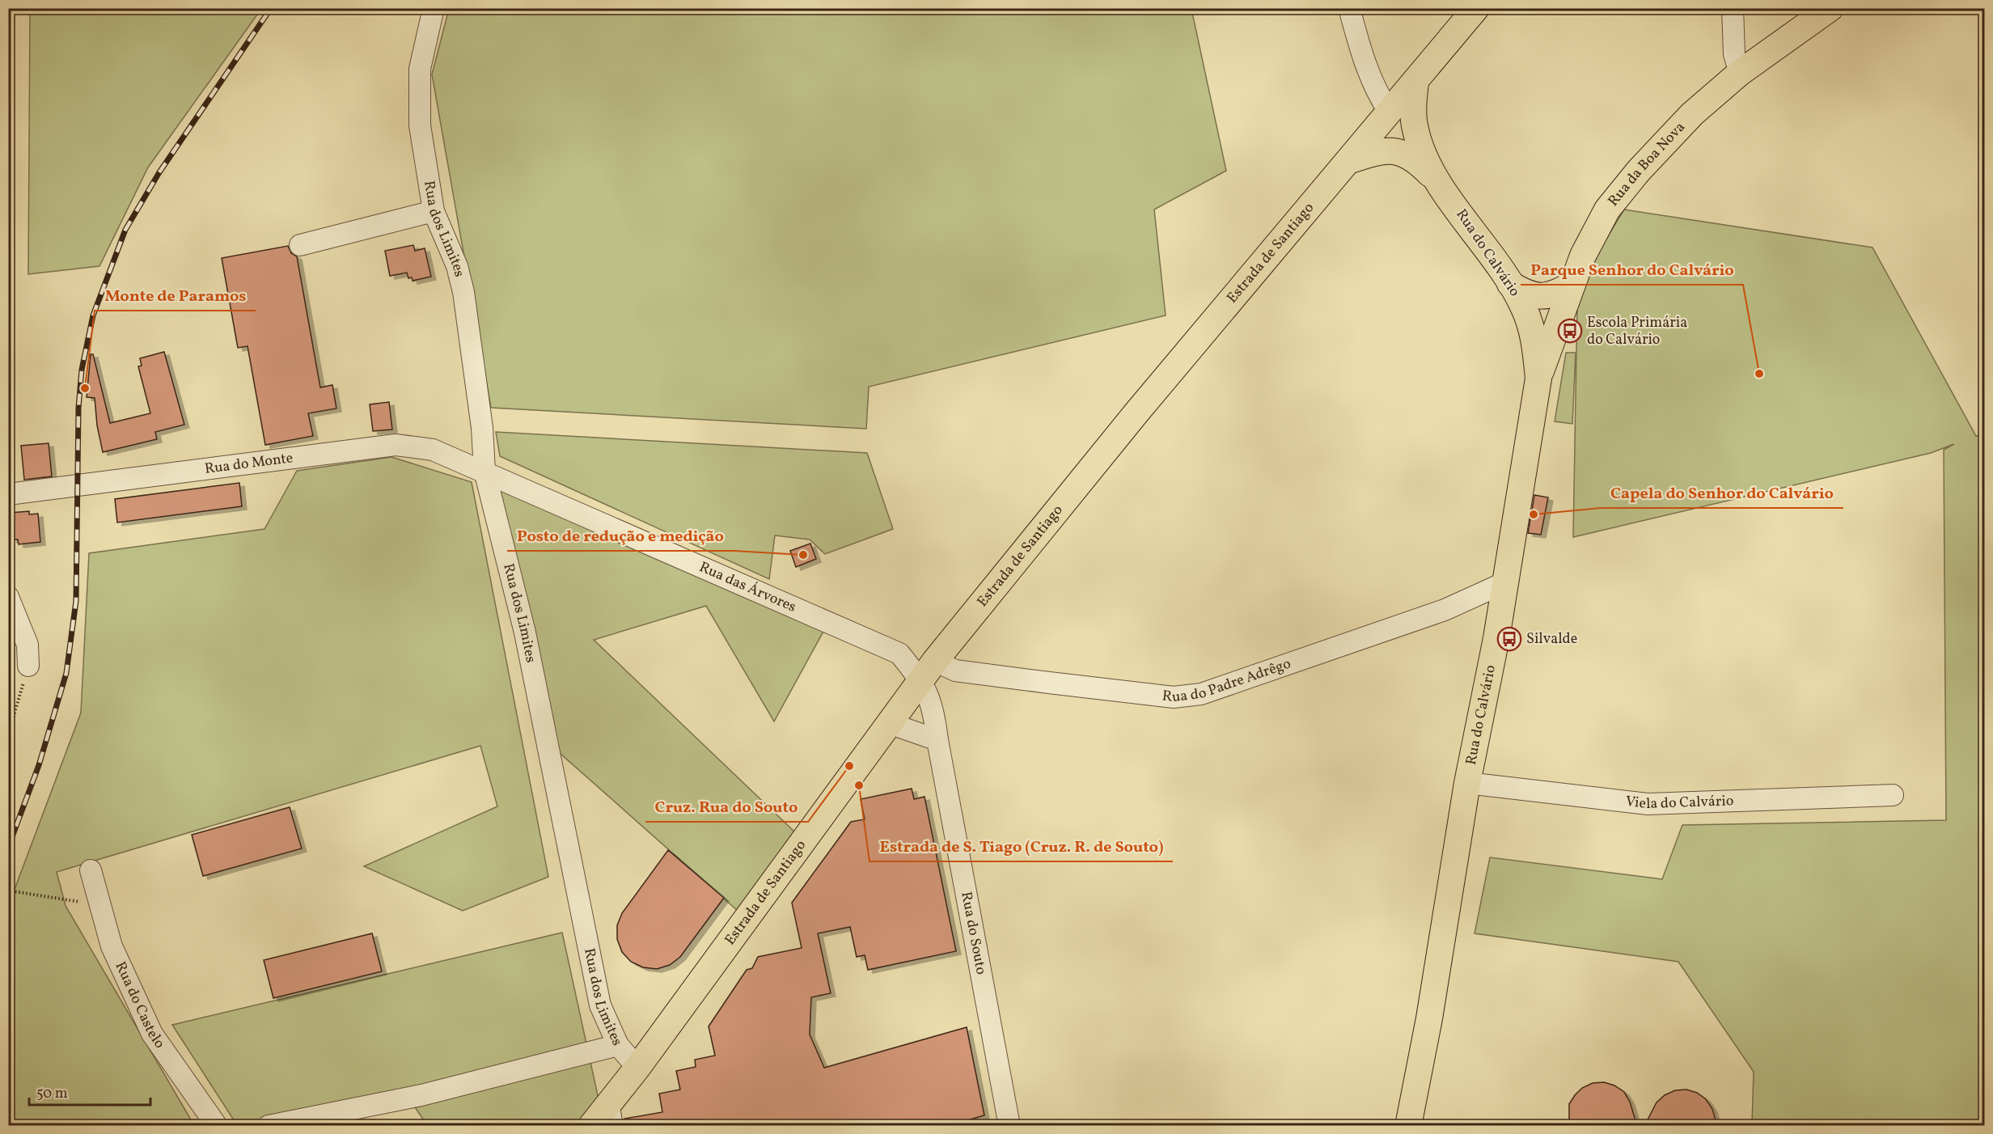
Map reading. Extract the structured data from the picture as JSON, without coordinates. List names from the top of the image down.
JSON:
{
  "streets": {
    "main road": ["Rua da Boa Nova", "Rua do Calvário", "Estrada de Santiago"],
    "street": [
      "Rua dos Limites",
      "Rua do Monte",
      "Rua das Árvores",
      "Rua do Padre Adrêgo",
      "Viela do Calvário",
      "Rua do Souto",
      "Rua do Castelo"
    ]
  },
  "crossings": [
    ["Rua da Boa Nova", "Rua do Calvário"],
    ["Rua dos Limites", "Estrada de Santiago"],
    ["Rua dos Limites", "Rua do Monte"],
    ["Rua dos Limites", "Rua das Árvores"],
    ["Rua do Calvário", "Estrada de Santiago"],
    ["Rua do Calvário", "Rua do Padre Adrêgo"],
    ["Rua do Calvário", "Viela do Calvário"],
    ["Estrada de Santiago", "Rua das Árvores"],
    ["Estrada de Santiago", "Rua do Padre Adrêgo"],
    ["Estrada de Santiago", "Rua do Souto"],
    ["Rua do Monte", "Rua das Árvores"],
    ["Rua das Árvores", "Rua do Padre Adrêgo"],
    ["Rua das Árvores", "Rua do Souto"],
    ["Rua do Padre Adrêgo", "Rua do Souto"]
  ],
  "places": {
    "bus stop": ["Escola Primária do Calvário", "Silvalde"],
    "other": [
      "Parque Senhor do Calvário",
      "Monte de Paramos",
      "Capela do Senhor do Calvário",
      "Posto de redução e medição",
      "Cruz. Rua do Souto",
      "Estrada de S. Tiago (Cruz. R. de Souto)"
    ]
  },
  "scale_bar": "50 m"
}
